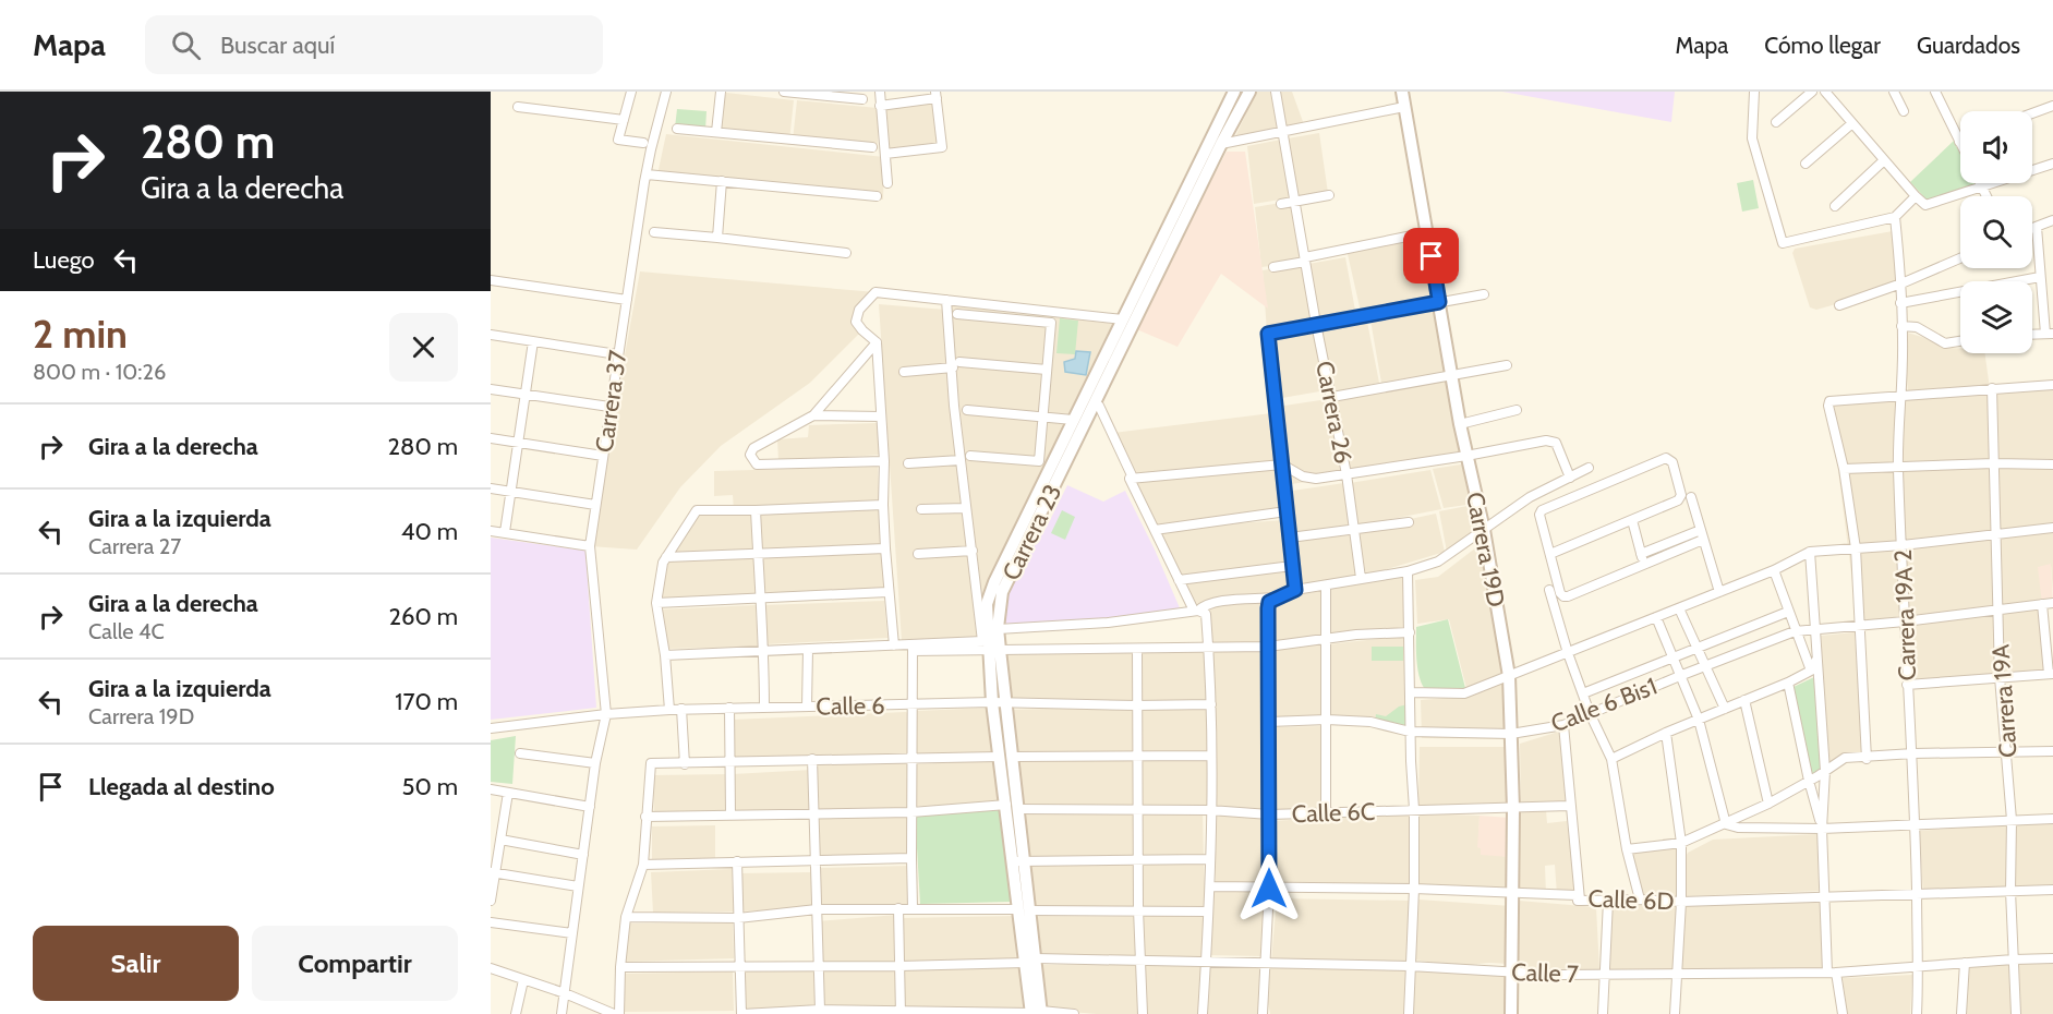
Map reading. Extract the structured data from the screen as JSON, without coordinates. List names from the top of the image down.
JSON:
{
  "streets": {
    "main road": ["Carrera 23", "Carrera 19D"],
    "street": [
      "Carrera 37",
      "Carrera 26",
      "Carrera 19A 2",
      "Carrera 19A",
      "Calle 6 Bis1",
      "Calle 6",
      "Calle 6C",
      "Calle 6D",
      "Calle 7"
    ]
  },
  "crossings": [
    ["Carrera 37", "Calle 6"],
    ["Carrera 23", "Calle 6"],
    ["Carrera 23", "Calle 6C"],
    ["Carrera 23", "Calle 7"],
    ["Carrera 19D", "Calle 6 Bis1"],
    ["Carrera 19D", "Calle 6C"],
    ["Carrera 19D", "Calle 6D"],
    ["Carrera 19D", "Calle 7"],
    ["Carrera 19A 2", "Calle 6 Bis1"],
    ["Carrera 19A 2", "Calle 6D"],
    ["Carrera 19A 2", "Calle 7"],
    ["Carrera 19A", "Calle 6 Bis1"],
    ["Carrera 19A", "Calle 6D"],
    ["Carrera 19A", "Calle 7"]
  ],
  "page": {
    "header": "Mapa",
    "search": "Buscar aquí",
    "nav": ["Mapa", "Cómo llegar", "Guardados"],
    "turn": ["280 m", "Gira a la derecha"],
    "then": "Luego",
    "heading": ["2 min", "800 m · 10:26"],
    "list": [
      {
        "name": "Gira a la derecha",
        "value": "280 m"
      },
      {
        "name": "Gira a la izquierda",
        "note": "Carrera 27",
        "value": "40 m"
      },
      {
        "name": "Gira a la derecha",
        "note": "Calle 4C",
        "value": "260 m"
      },
      {
        "name": "Gira a la izquierda",
        "note": "Carrera 19D",
        "value": "170 m"
      },
      {
        "name": "Llegada al destino",
        "value": "50 m"
      }
    ],
    "buttons": ["Salir", "Compartir"]
  }
}
